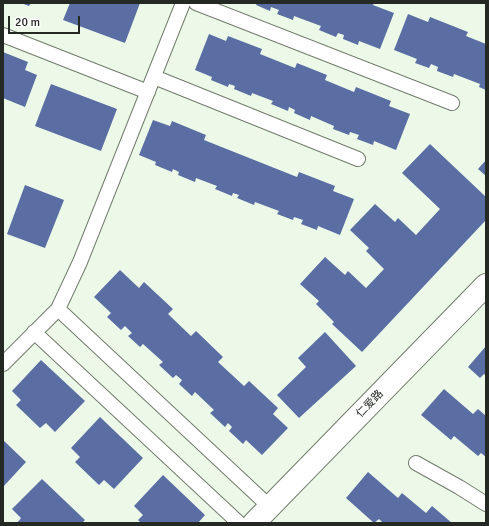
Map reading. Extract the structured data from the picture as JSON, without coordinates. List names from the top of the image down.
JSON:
{
  "streets": {
    "street": ["仁爱路"]
  },
  "scale_bar": "20 m"
}
